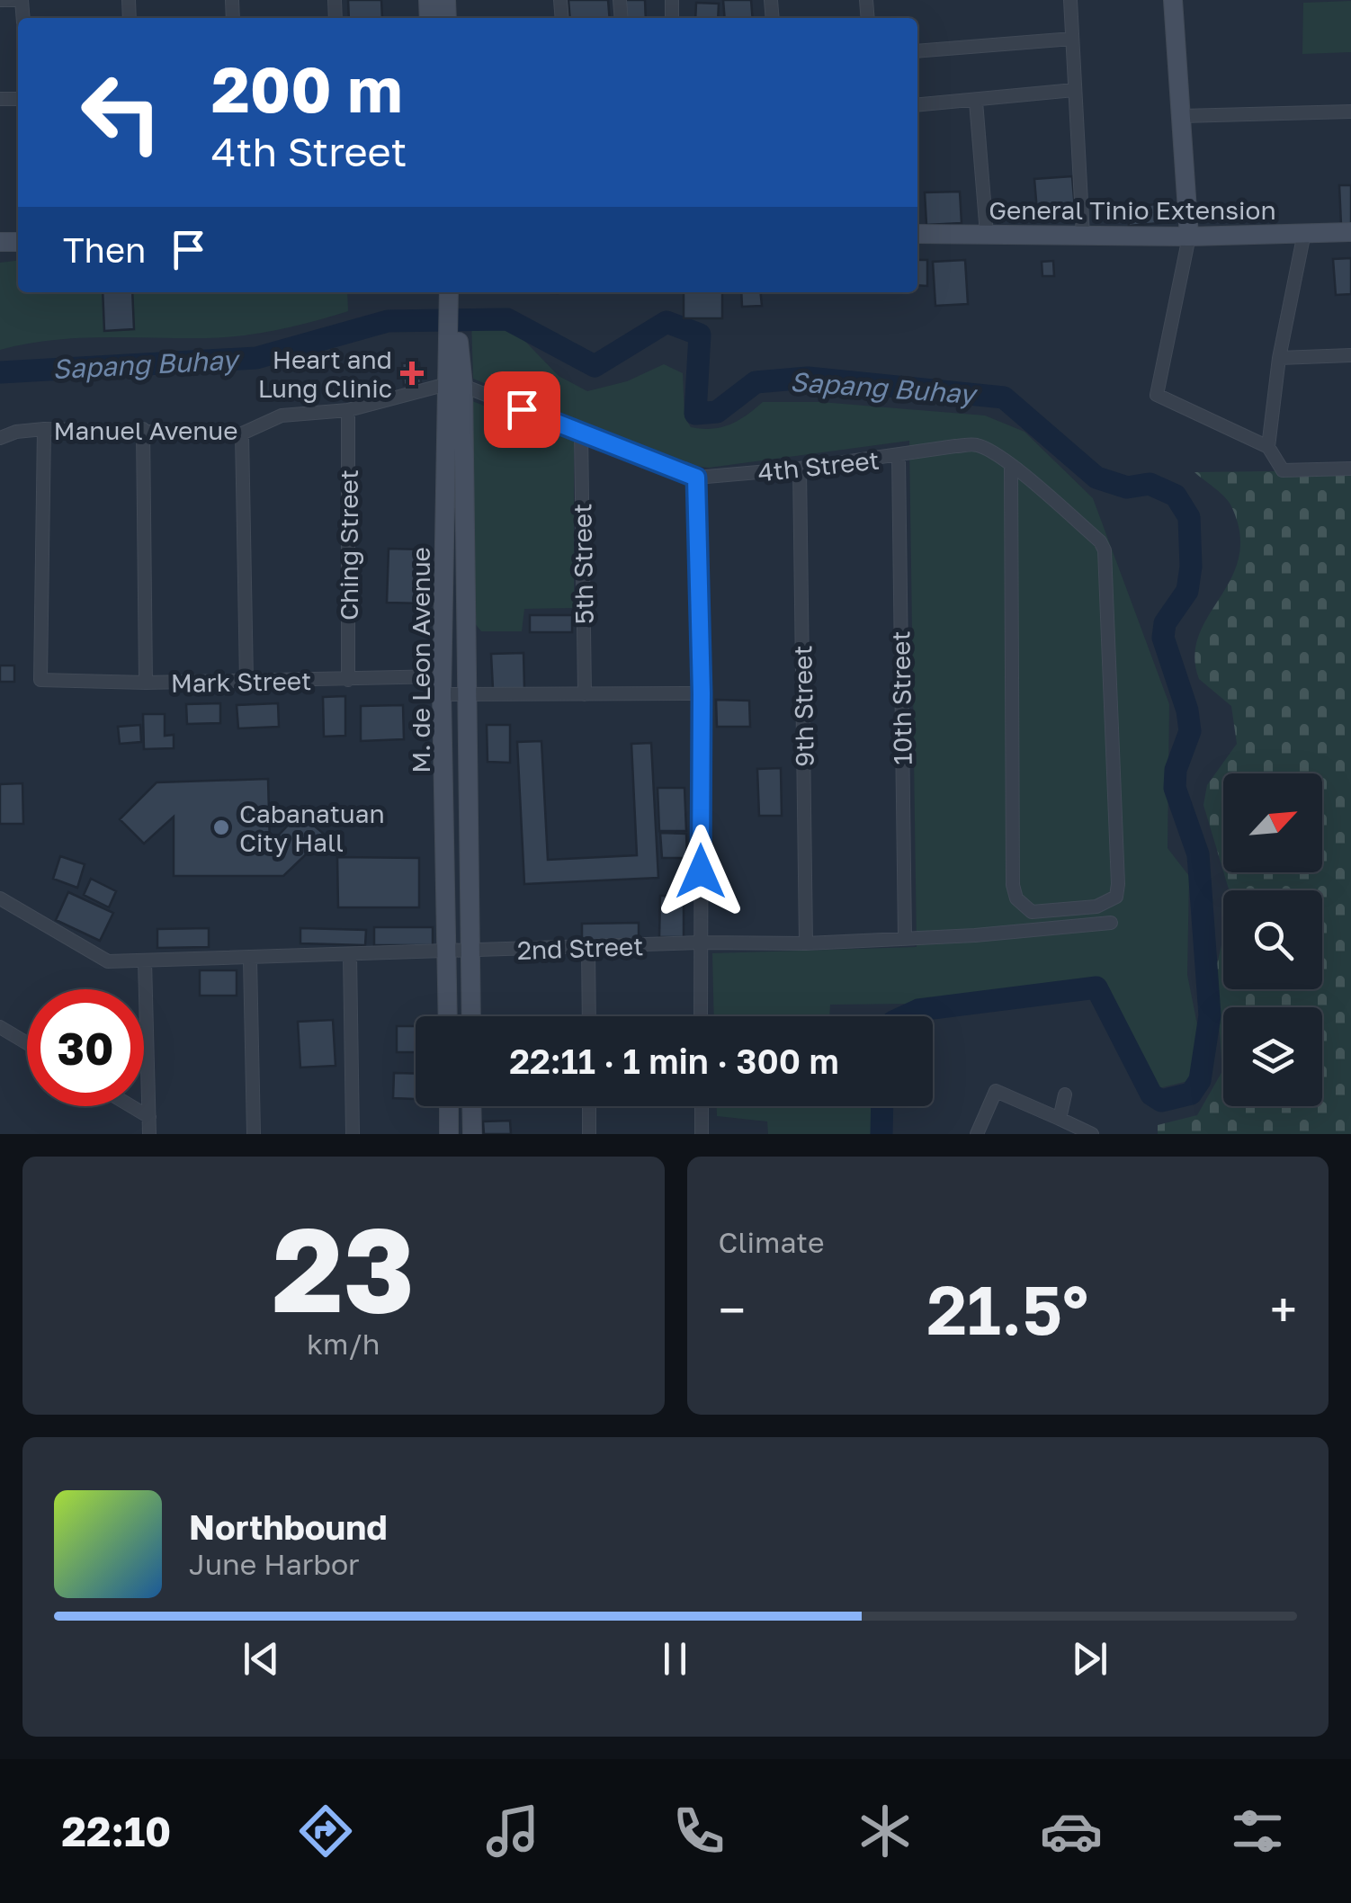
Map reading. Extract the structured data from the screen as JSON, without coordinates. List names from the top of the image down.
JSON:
{
  "streets": {
    "main road": ["General Tinio Extension", "M. de Leon Avenue"],
    "street": [
      "Manuel Avenue",
      "4th Street",
      "Ching Street",
      "5th Street",
      "Mark Street",
      "10th Street",
      "9th Street",
      "2nd Street"
    ]
  },
  "crossings": [
    ["Manuel Avenue", "4th Street"],
    ["Manuel Avenue", "Ching Street"],
    ["Manuel Avenue", "M. de Leon Avenue"],
    ["Manuel Avenue", "Mark Street"],
    ["4th Street", "5th Street"],
    ["4th Street", "M. de Leon Avenue"],
    ["4th Street", "10th Street"],
    ["4th Street", "9th Street"],
    ["Ching Street", "Mark Street"],
    ["5th Street", "Mark Street"],
    ["M. de Leon Avenue", "Mark Street"],
    ["M. de Leon Avenue", "2nd Street"],
    ["10th Street", "2nd Street"],
    ["9th Street", "2nd Street"]
  ],
  "water": ["Sapang Buhay"],
  "places": {
    "health": ["Heart and Lung Clinic"],
    "other": ["Cabanatuan City Hall"]
  },
  "north": "top right",
  "page": {
    "turn": ["200 m", "4th Street"],
    "then": "Then",
    "limit": "30",
    "trip": "22:11 · 1 min · 300 m",
    "tile": [
      ["23", "km/h"],
      "Climate"
    ],
    "heat": ["−", "21.5°", "+"],
    "song": ["Northbound", "June Harbor"],
    "tabs": "22:10"
  }
}
